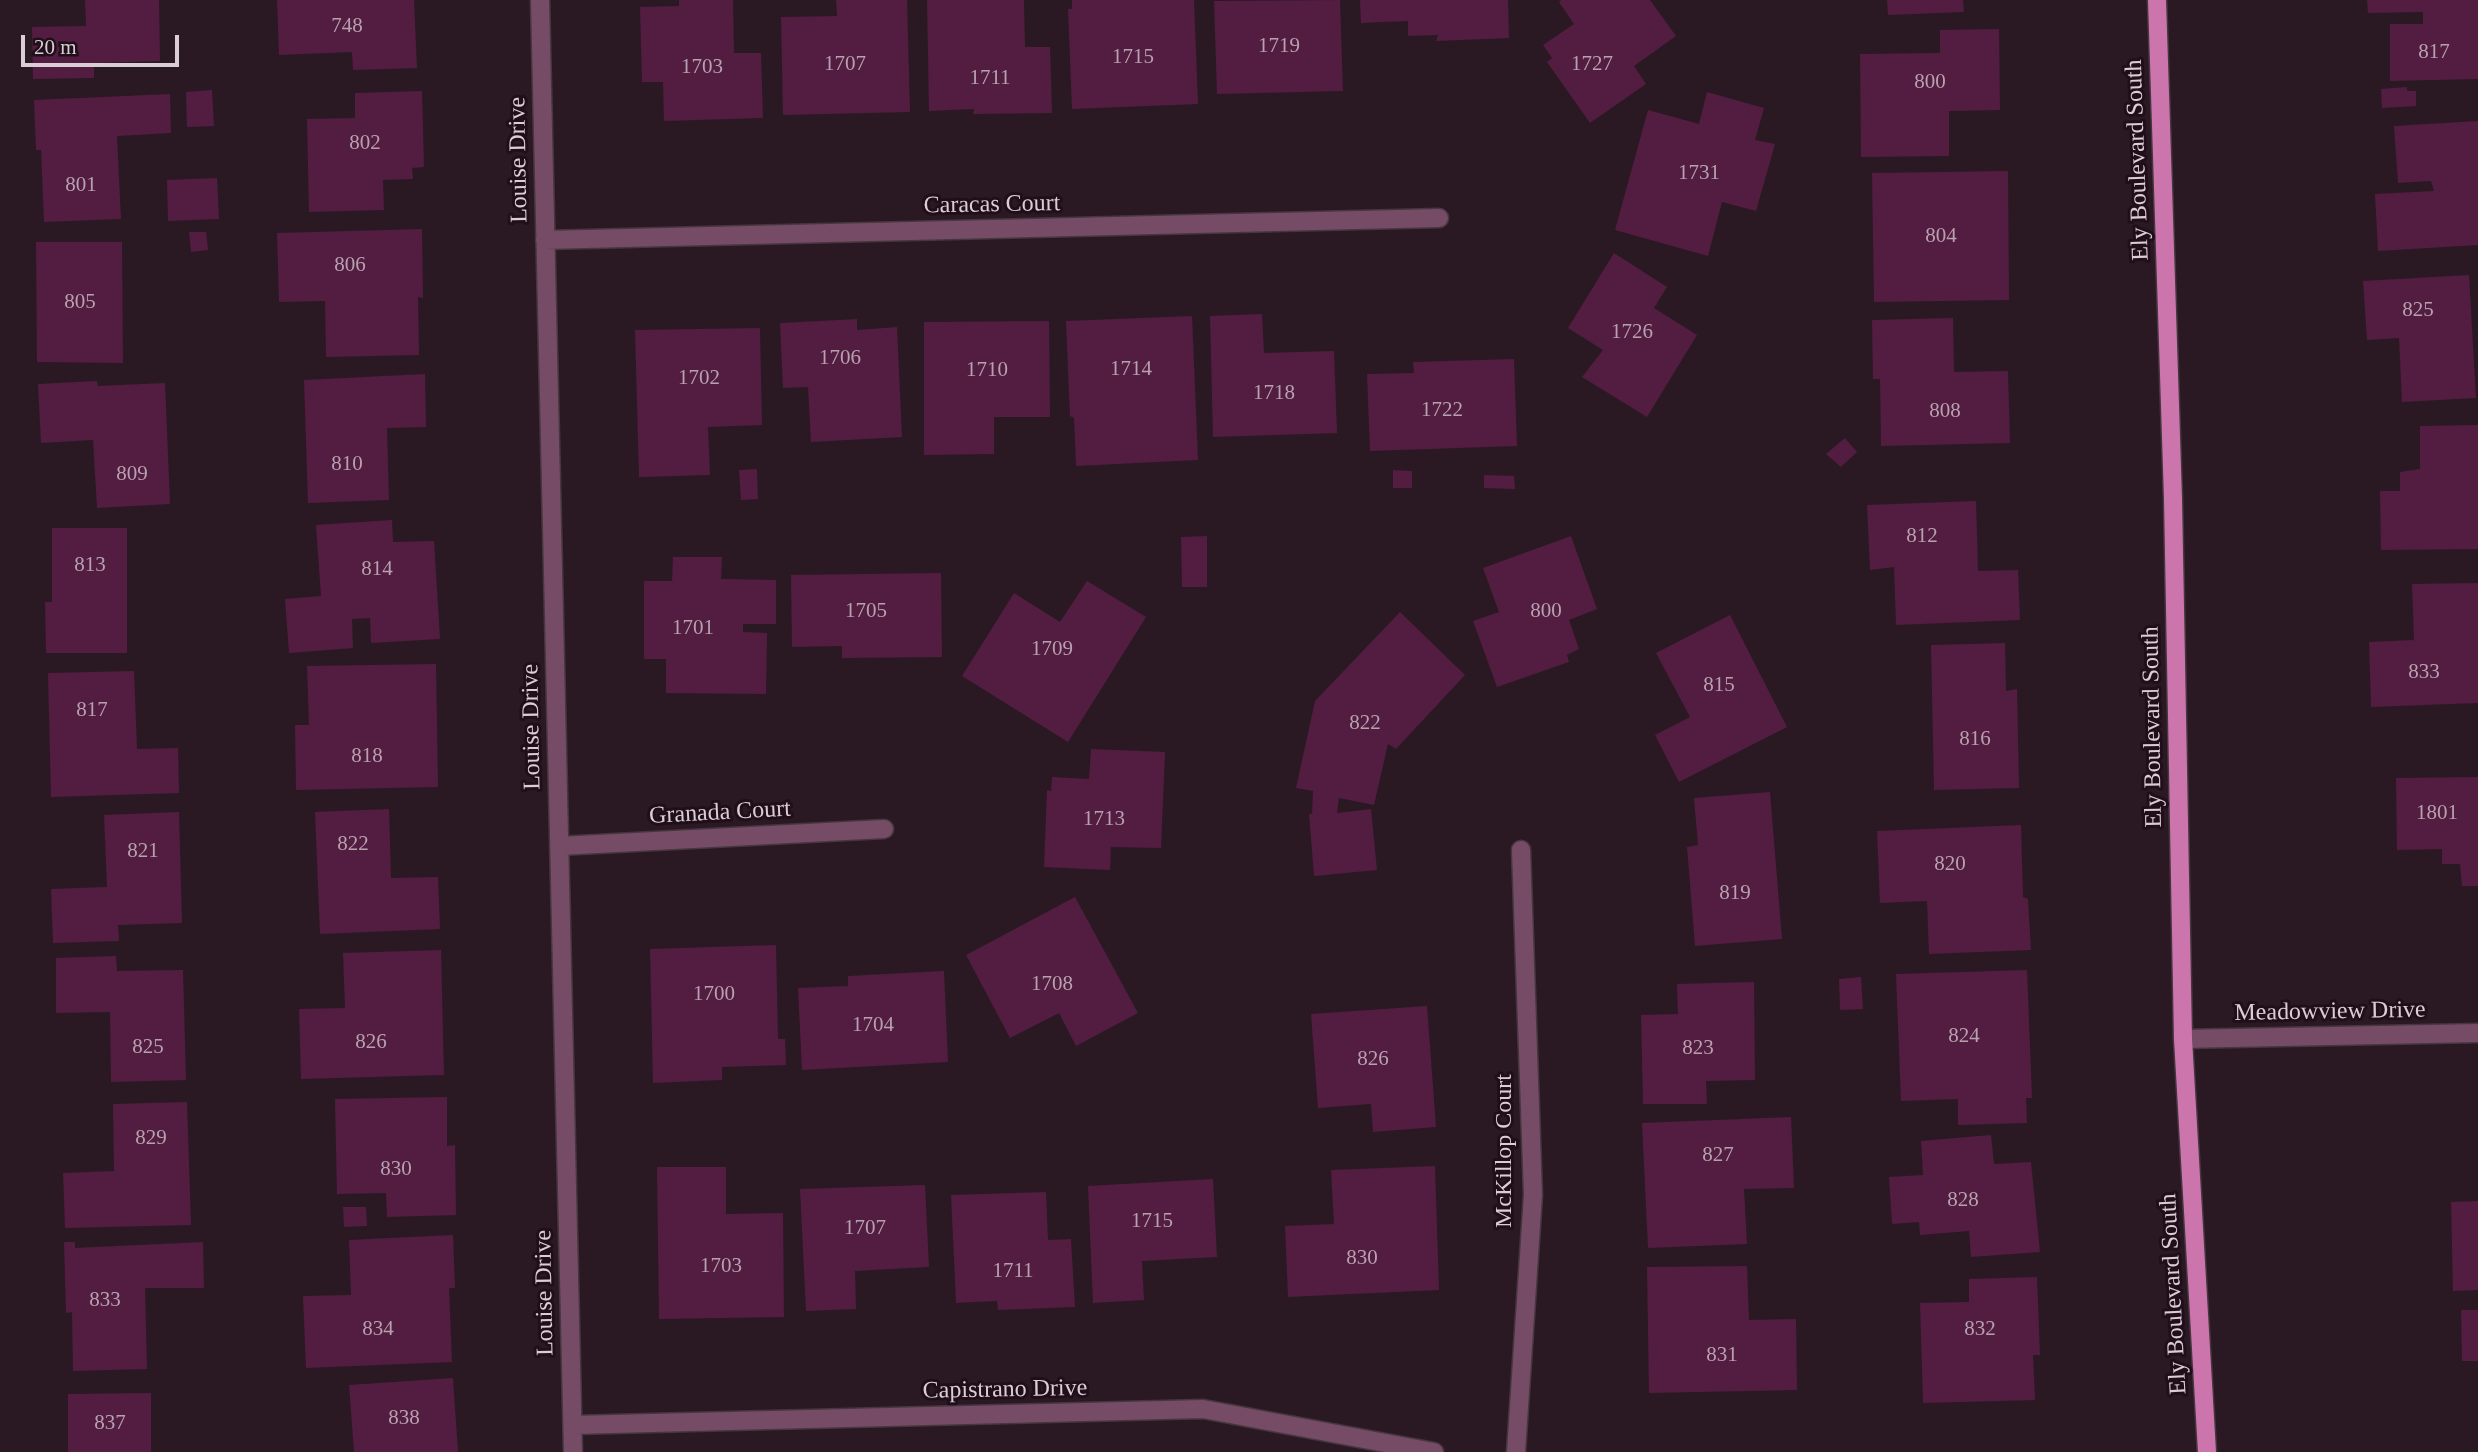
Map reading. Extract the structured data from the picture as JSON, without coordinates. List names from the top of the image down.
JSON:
{
  "streets": {
    "main road": ["Ely Boulevard South"],
    "street": [
      "Louise Drive",
      "Caracas Court",
      "Granada Court",
      "Meadowview Drive",
      "McKillop Court",
      "Capistrano Drive"
    ]
  },
  "crossings": [
    ["Louise Drive", "Caracas Court"],
    ["Louise Drive", "Granada Court"],
    ["Louise Drive", "Capistrano Drive"],
    ["Ely Boulevard South", "Meadowview Drive"]
  ],
  "house_numbers": [
    "748",
    "1719",
    "817",
    "1715",
    "1707",
    "1727",
    "1703",
    "1711",
    "800",
    "802",
    "1731",
    "801",
    "804",
    "806",
    "805",
    "825",
    "1726",
    "1706",
    "1714",
    "1710",
    "1702",
    "1718",
    "1722",
    "808",
    "810",
    "809",
    "812",
    "813",
    "814",
    "1705",
    "800",
    "1701",
    "1709",
    "833",
    "815",
    "817",
    "822",
    "816",
    "818",
    "1801",
    "1713",
    "822",
    "821",
    "820",
    "819",
    "1708",
    "1700",
    "1704",
    "824",
    "826",
    "825",
    "823",
    "826",
    "829",
    "827",
    "830",
    "828",
    "1715",
    "1707",
    "830",
    "1703",
    "1711",
    "833",
    "834",
    "832",
    "831",
    "838",
    "837"
  ],
  "scale_bar": "20 m"
}
